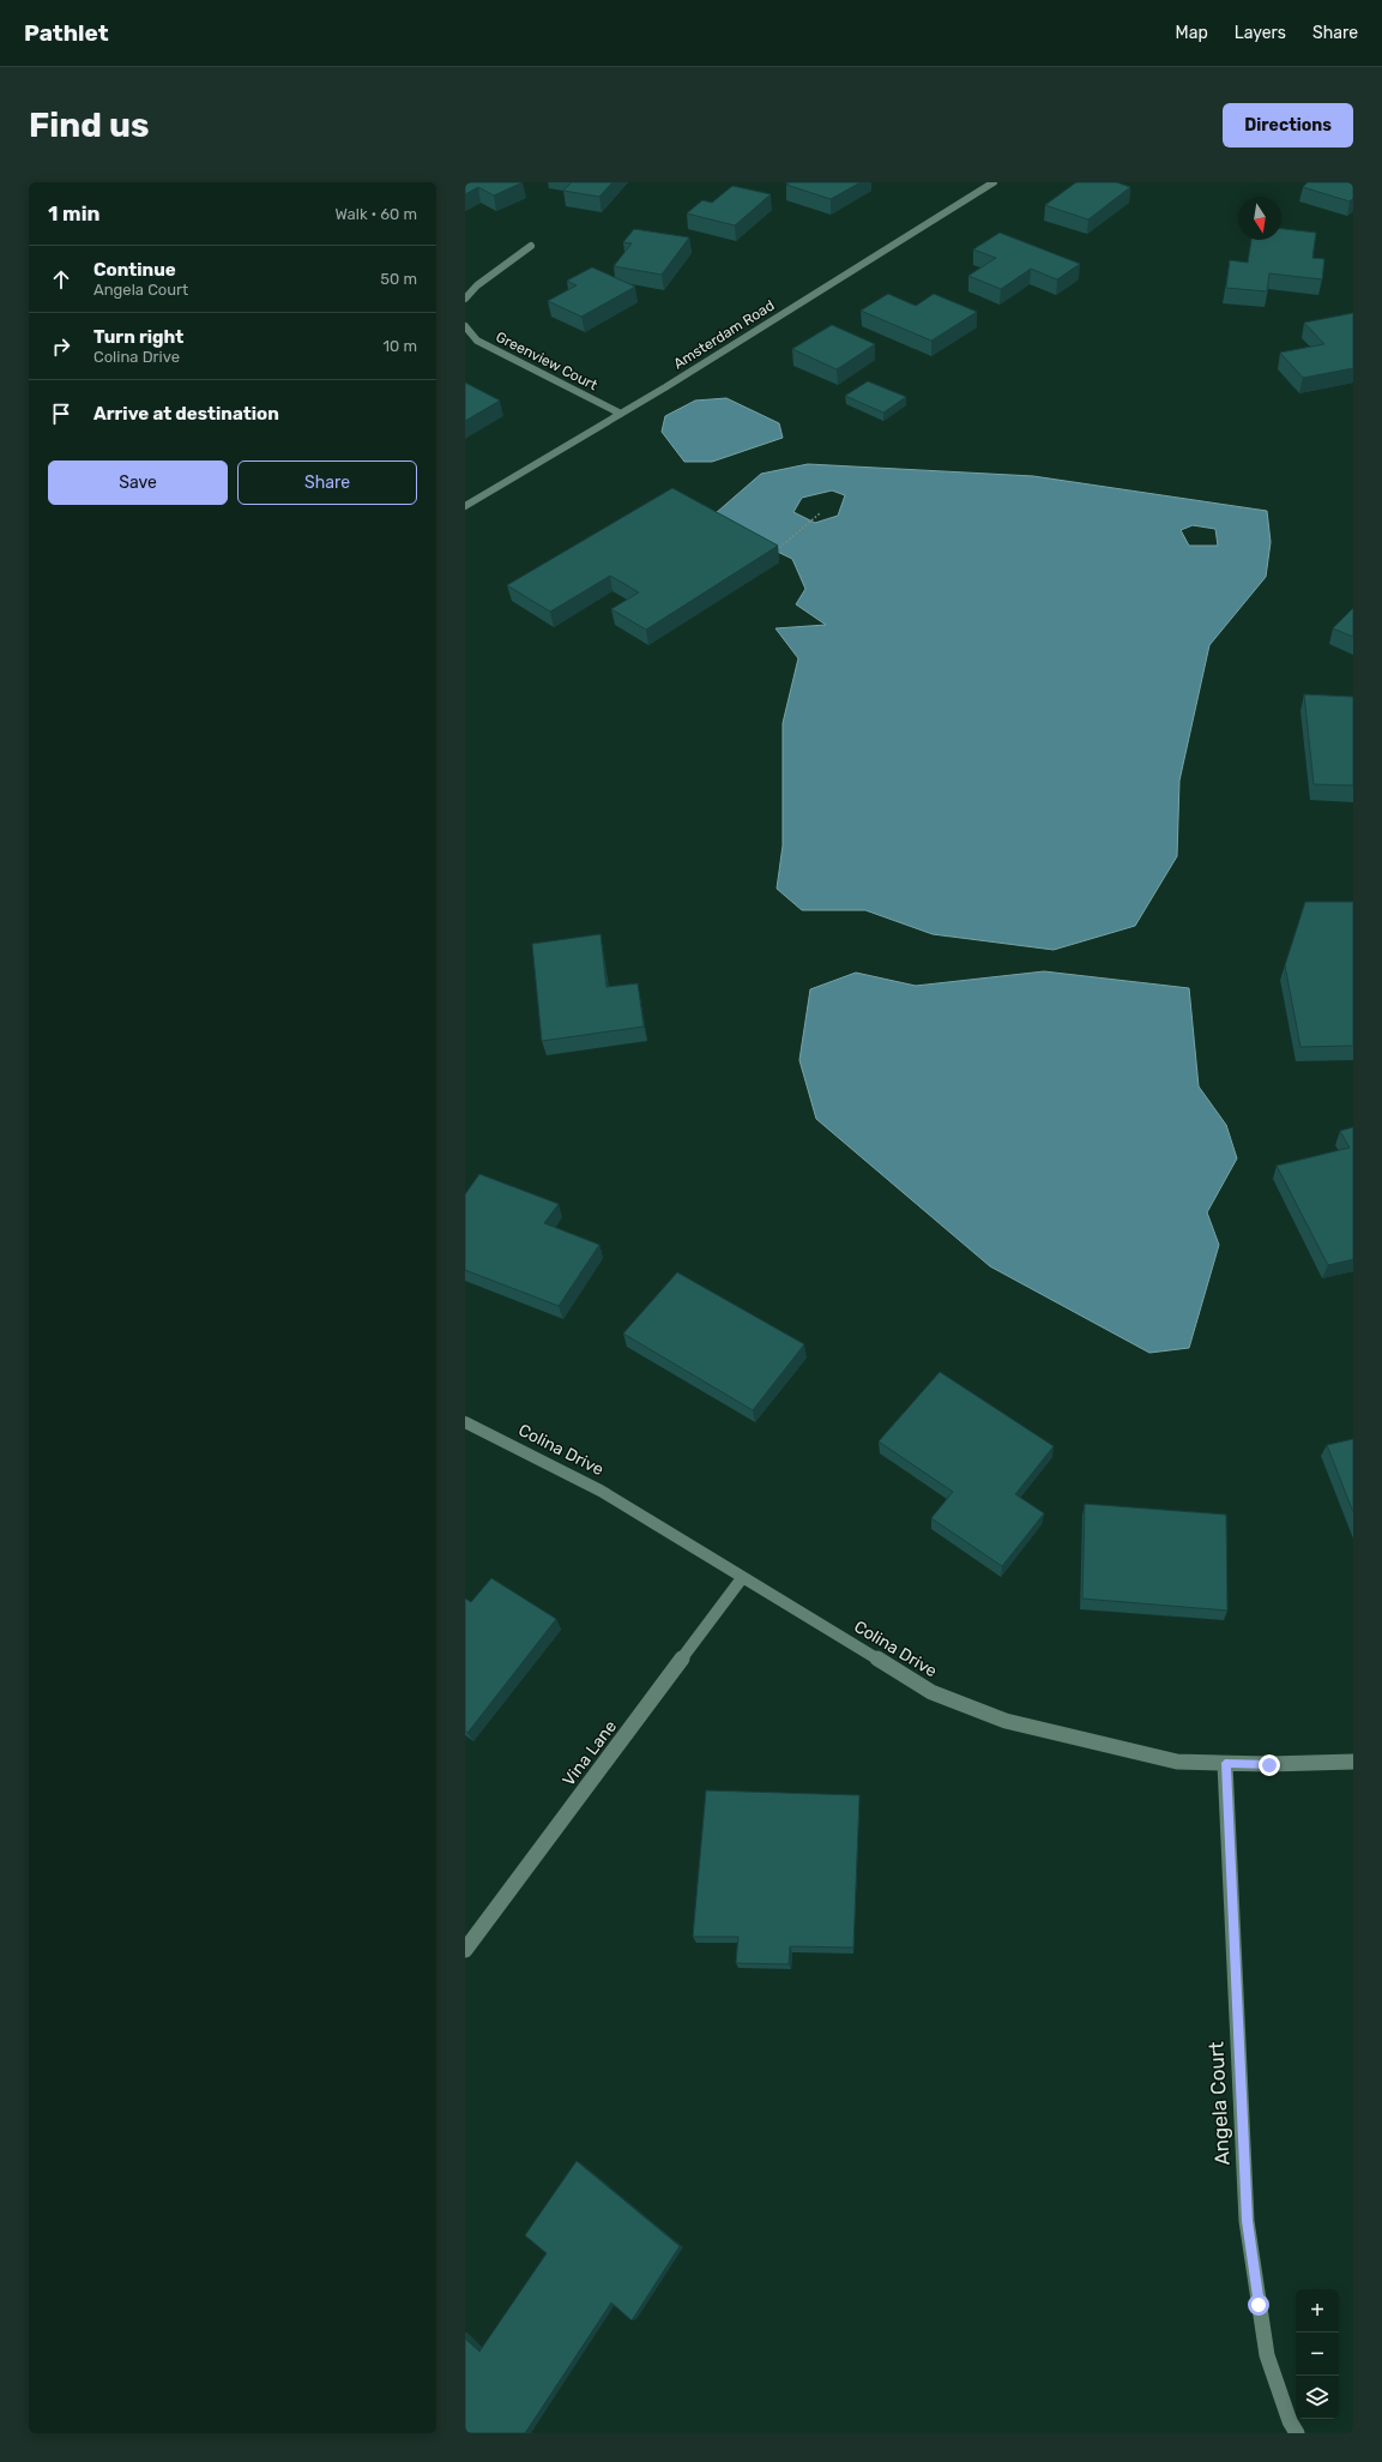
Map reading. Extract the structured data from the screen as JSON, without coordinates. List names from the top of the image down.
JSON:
{
  "streets": {
    "street": [
      "Amsterdam Road",
      "Greenview Court",
      "Colina Drive",
      "Vina Lane",
      "Angela Court"
    ]
  },
  "crossings": [
    ["Amsterdam Road", "Greenview Court"],
    ["Colina Drive", "Vina Lane"],
    ["Colina Drive", "Angela Court"]
  ],
  "north": "bottom",
  "page": {
    "header": "Pathlet",
    "nav": ["Map", "Layers", "Share"],
    "buttons": [
      "Directions",
      ["Save", "Share"]
    ],
    "title": "Find us",
    "heading": ["1 min", "Walk · 60 m"],
    "list": [
      ["Continue", "Angela Court", "50 m"],
      ["Turn right", "Colina Drive", "10 m"],
      "Arrive at destination"
    ],
    "map_buttons": ["+", "−"]
  }
}
